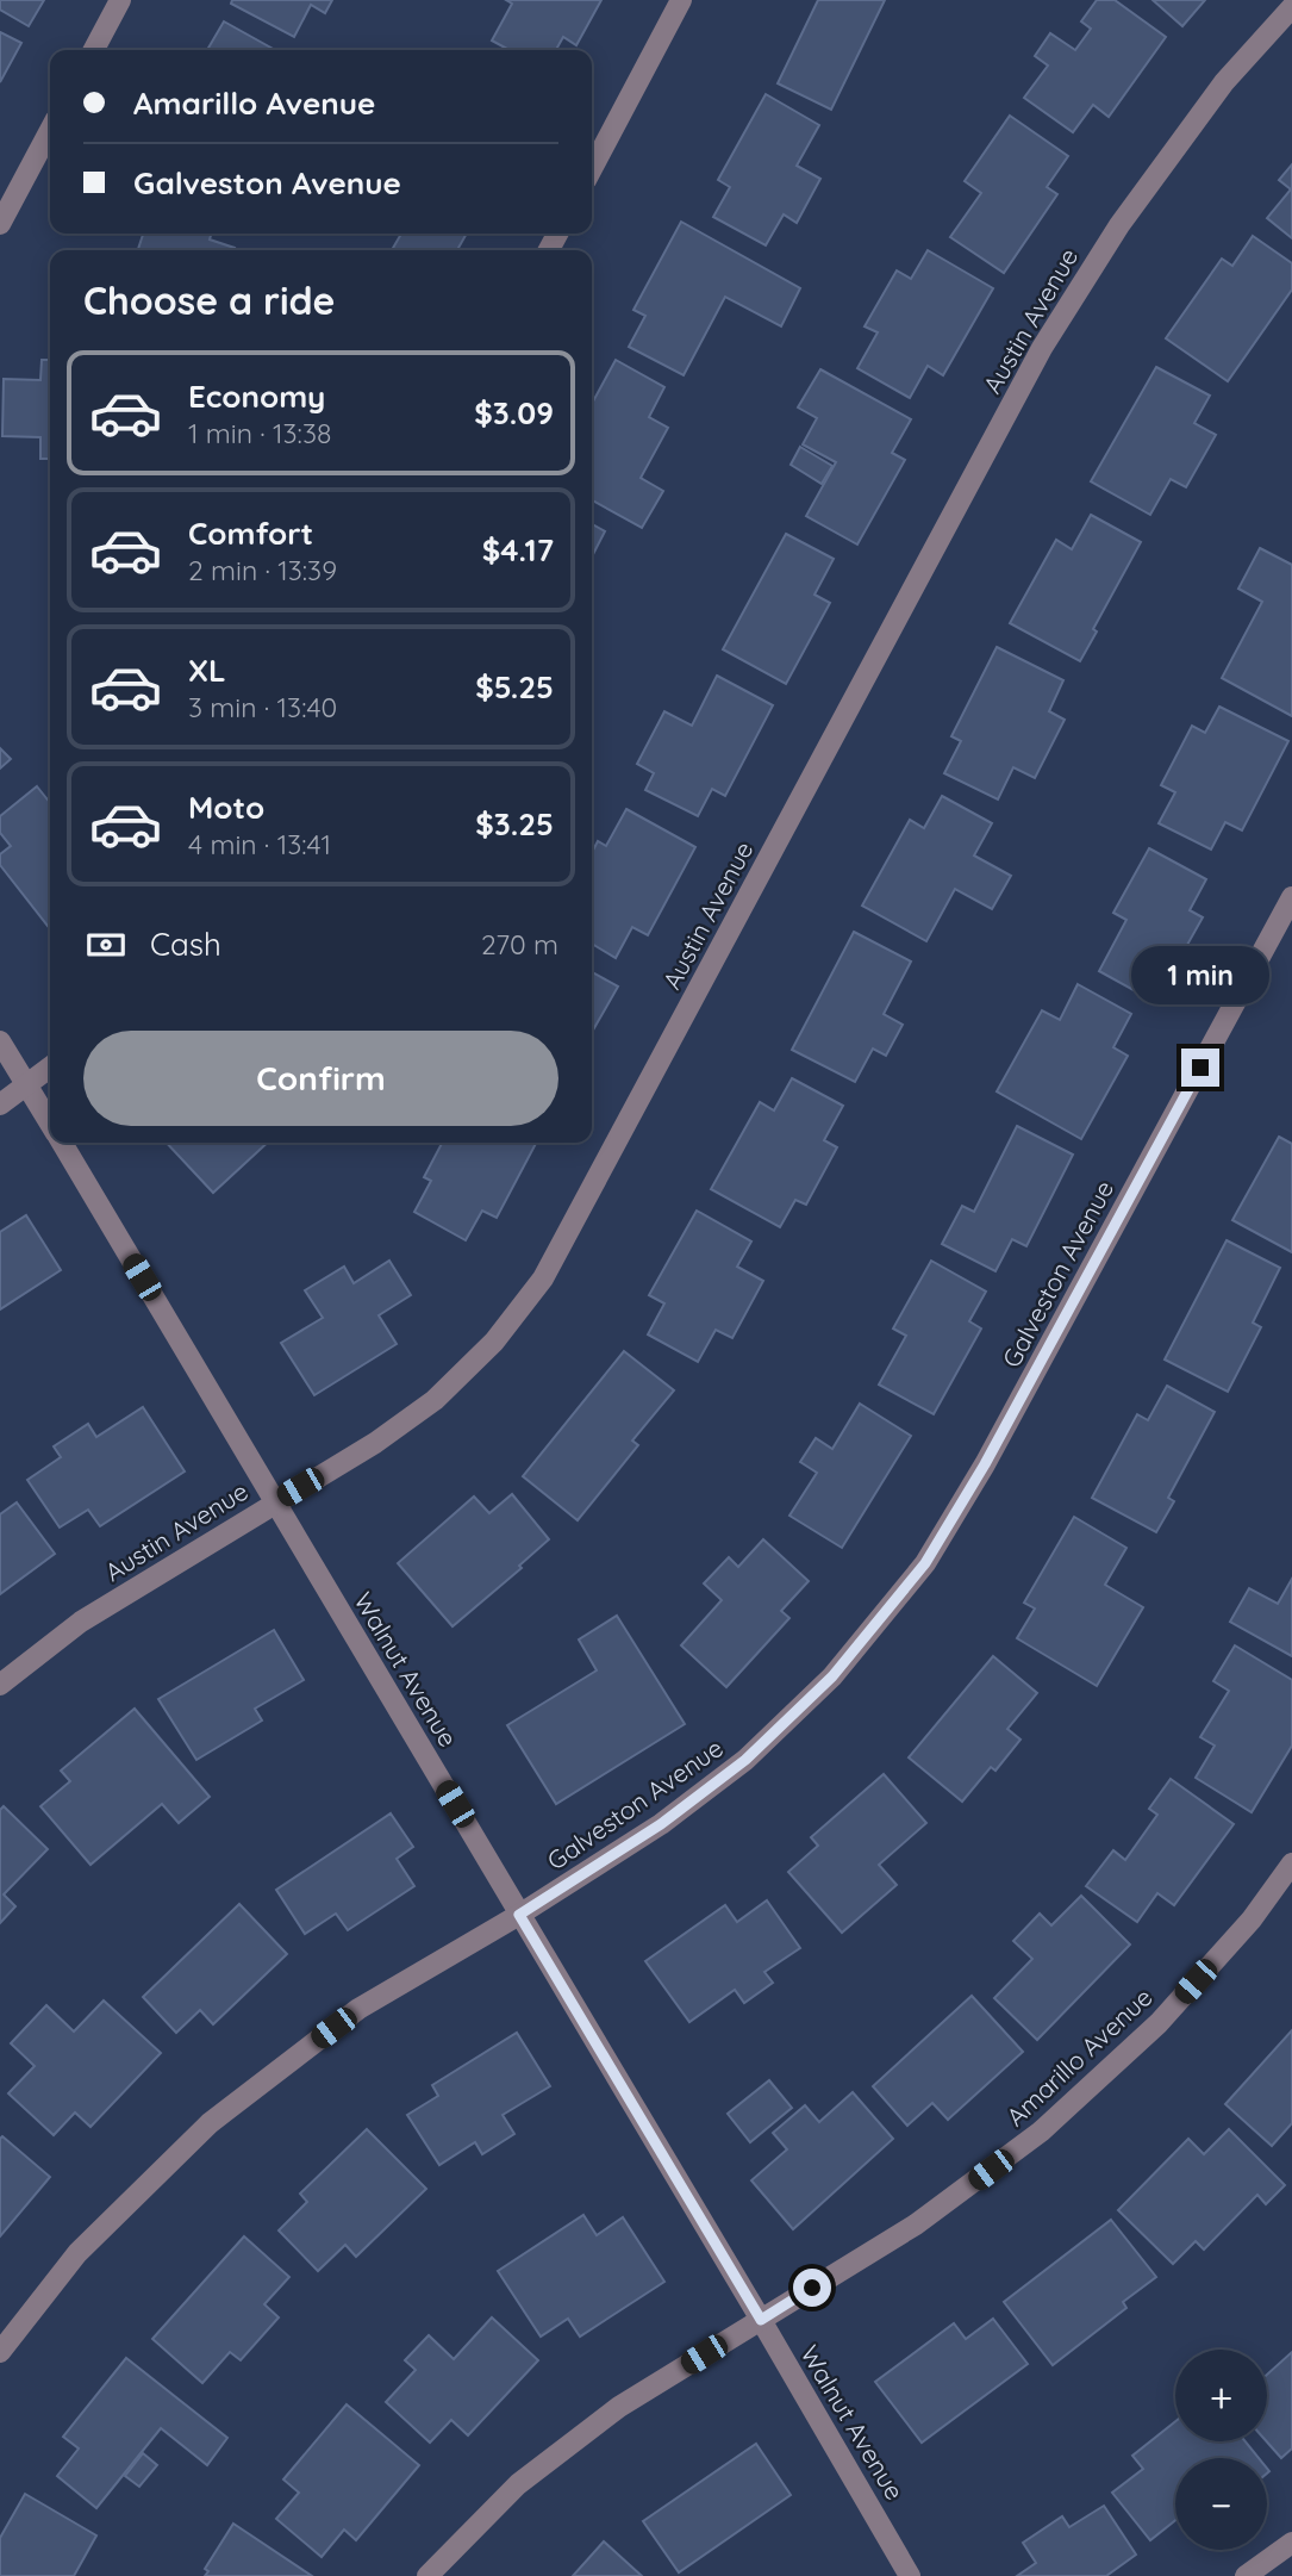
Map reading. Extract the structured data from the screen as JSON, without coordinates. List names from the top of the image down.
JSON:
{
  "streets": {
    "street": [
      "Austin Avenue",
      "Galveston Avenue",
      "Walnut Avenue",
      "Amarillo Avenue"
    ]
  },
  "crossings": [
    ["Austin Avenue", "Walnut Avenue"],
    ["Galveston Avenue", "Walnut Avenue"],
    ["Walnut Avenue", "Amarillo Avenue"]
  ],
  "page": {
    "banner": ["Amarillo Avenue", "Galveston Avenue"],
    "heading": "Choose a ride",
    "list": [
      {
        "name": "Economy",
        "note": "1 min · 13:38",
        "value": "$3.09"
      },
      {
        "name": "Comfort",
        "note": "2 min · 13:39",
        "value": "$4.17"
      },
      {
        "name": "XL",
        "note": "3 min · 13:40",
        "value": "$5.25"
      },
      {
        "name": "Moto",
        "note": "4 min · 13:41",
        "value": "$3.25"
      }
    ],
    "pay": ["Cash", "270 m"],
    "bubble": "1 min",
    "buttons": "Confirm",
    "map_buttons": ["+", "−"]
  }
}
